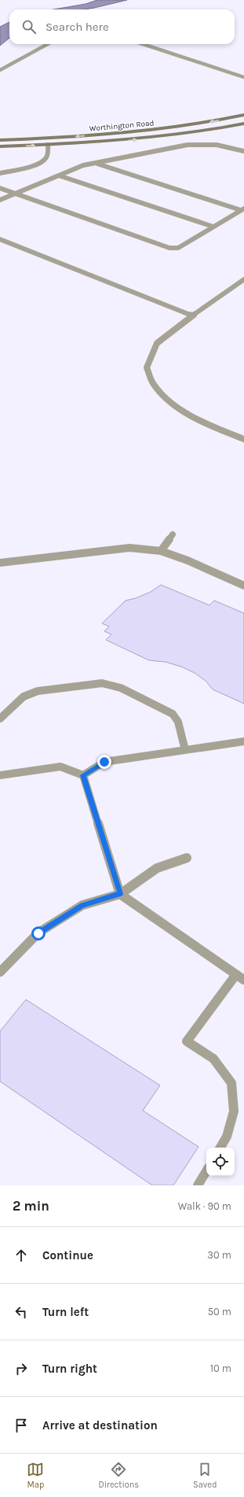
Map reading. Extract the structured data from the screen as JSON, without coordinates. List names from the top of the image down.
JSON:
{
  "streets": {
    "main road": ["Worthington Road"]
  },
  "page": {
    "search": "Search here",
    "heading": ["2 min", "Walk · 90 m"],
    "list": [
      ["Continue", "30 m"],
      ["Turn left", "50 m"],
      ["Turn right", "10 m"],
      "Arrive at destination"
    ],
    "nav": ["Map", "Directions", "Saved"]
  }
}
